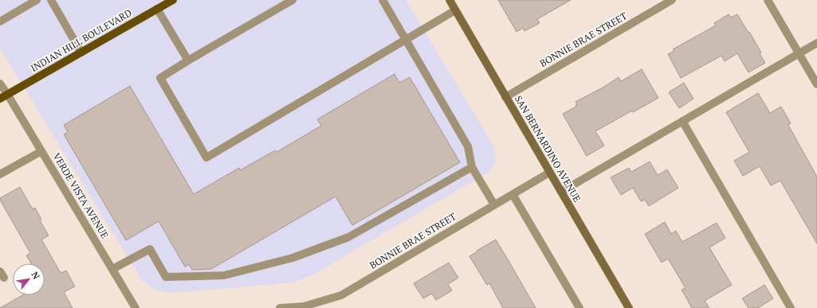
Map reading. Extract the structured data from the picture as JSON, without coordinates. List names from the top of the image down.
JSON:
{
  "streets": {
    "main road": ["INDIAN HILL BOULEVARD", "SAN BERNARDINO AVENUE"],
    "street": ["BONNIE BRAE STREET", "VERDE VISTA AVENUE"]
  },
  "crossings": [
    ["BONNIE BRAE STREET", "SAN BERNARDINO AVENUE"],
    ["INDIAN HILL BOULEVARD", "VERDE VISTA AVENUE"]
  ],
  "north": "top right"
}
